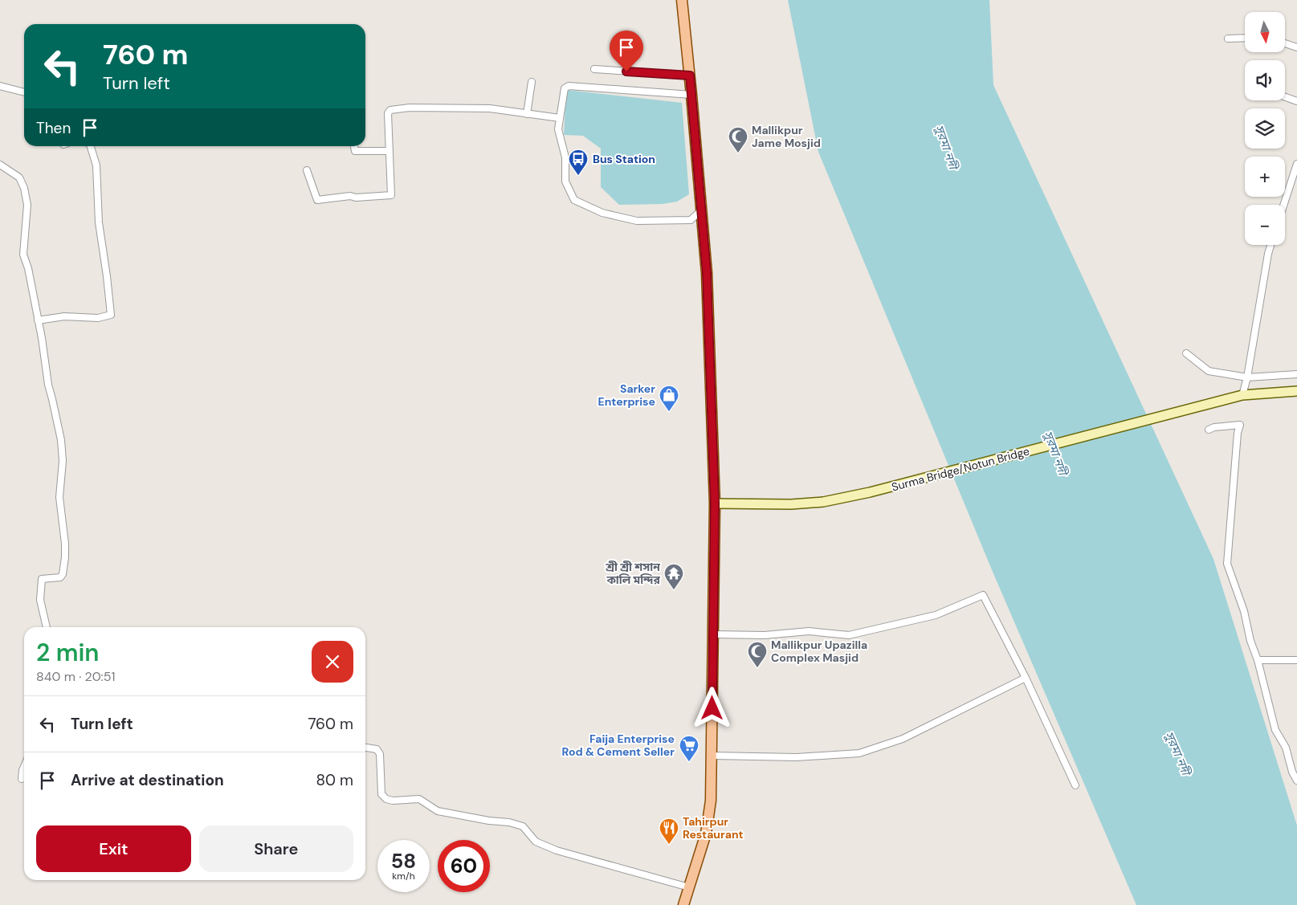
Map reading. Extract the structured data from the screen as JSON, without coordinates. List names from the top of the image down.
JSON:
{
  "streets": {
    "main road": ["Surma Bridge/Notun Bridge"]
  },
  "water": ["সুরমা নদী"],
  "places": {
    "mosque": ["Mallikpur Jame Mosjid", "Mallikpur Upazilla Complex Masjid"],
    "bus stop": ["Bus Station"],
    "shop": ["Sarker Enterprise"],
    "temple": ["শ্রী শ্রী শসান কালি মন্দির"],
    "supermarket": ["Faija Enterprise Rod & Cement Seller"],
    "restaurant": ["Tahirpur Restaurant"]
  },
  "north": "bottom",
  "page": {
    "map_buttons": ["+", "−"],
    "turn": ["760 m", "Turn left"],
    "then": "Then",
    "heading": ["2 min", "840 m · 20:51"],
    "list": [
      {
        "name": "Turn left",
        "value": "760 m"
      },
      {
        "name": "Arrive at destination",
        "value": "80 m"
      }
    ],
    "buttons": ["Exit", "Share"],
    "speed": "58 km/h",
    "limit": "60"
  }
}
